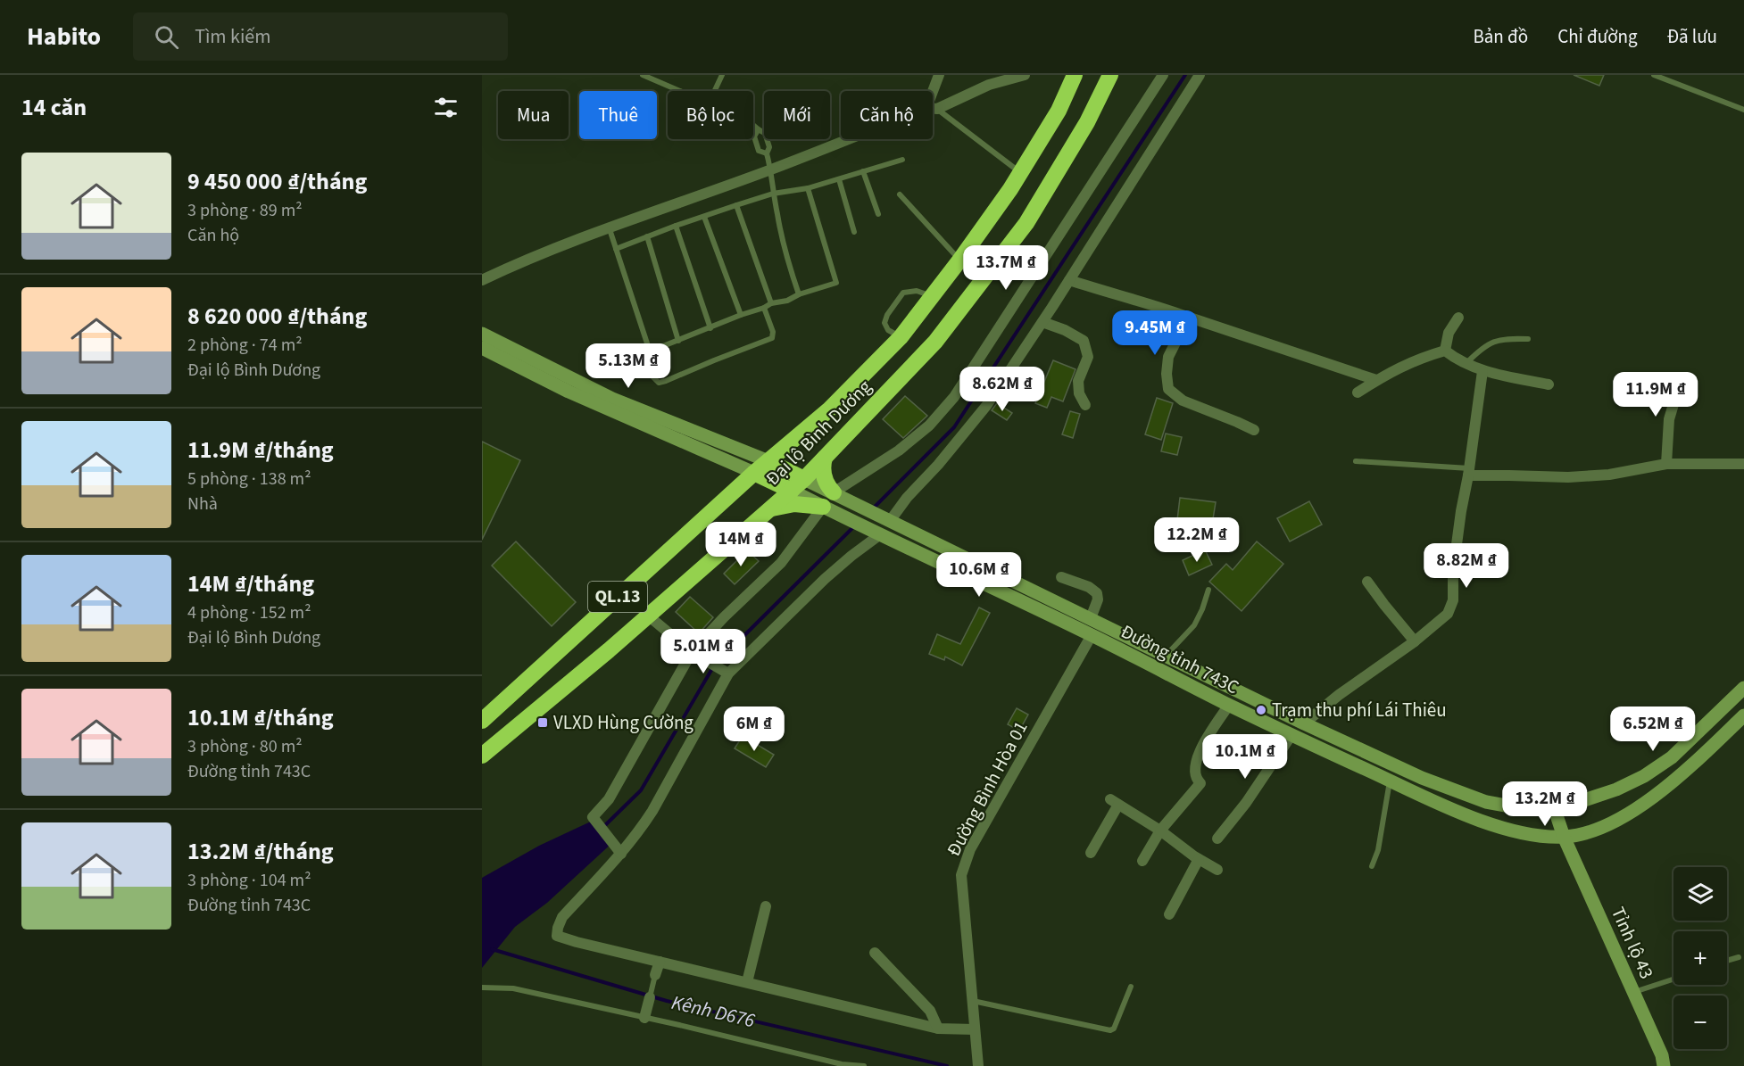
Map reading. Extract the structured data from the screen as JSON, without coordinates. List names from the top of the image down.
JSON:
{
  "streets": {
    "highway": ["Đại lộ Bình Dương", "QL.13"],
    "main road": ["Đường tỉnh 743C", "Tỉnh lộ 43"],
    "street": ["Đường Bình Hòa 01"]
  },
  "crossings": [
    ["Đại lộ Bình Dương", "Đường tỉnh 743C"],
    ["Đường tỉnh 743C", "Đường Bình Hòa 01"],
    ["Đường tỉnh 743C", "Tỉnh lộ 43"]
  ],
  "water": ["Kênh D676"],
  "places": {
    "other": ["Trạm thu phí Lái Thiêu"],
    "transit": ["VLXD Hùng Cường"]
  },
  "page": {
    "header": "Habito",
    "search": "Tìm kiếm",
    "nav": ["Bản đồ", "Chỉ đường", "Đã lưu"],
    "heading": "14 căn",
    "chip": [
      "Mua",
      "Thuê",
      "Bộ lọc",
      "Mới",
      "Căn hộ"
    ],
    "list": [
      {
        "name": "9 450 000 ₫/tháng",
        "note": "3 phòng · 89 m² · Căn hộ"
      },
      {
        "name": "8 620 000 ₫/tháng",
        "note": "2 phòng · 74 m² · Đại lộ Bình Dương"
      },
      {
        "name": "11.9M ₫/tháng",
        "note": "5 phòng · 138 m² · Nhà"
      },
      {
        "name": "14M ₫/tháng",
        "note": "4 phòng · 152 m² · Đại lộ Bình Dương"
      },
      {
        "name": "10.1M ₫/tháng",
        "note": "3 phòng · 80 m² · Đường tỉnh 743C"
      },
      {
        "name": "13.2M ₫/tháng",
        "note": "3 phòng · 104 m² · Đường tỉnh 743C"
      }
    ],
    "price": [
      "13.7M ₫",
      "9.45M ₫",
      "5.13M ₫",
      "8.62M ₫",
      "11.9M ₫",
      "12.2M ₫",
      "14M ₫",
      "8.82M ₫",
      "10.6M ₫",
      "5.01M ₫",
      "6M ₫",
      "6.52M ₫",
      "10.1M ₫",
      "13.2M ₫"
    ],
    "map_buttons": ["+", "−"]
  }
}
